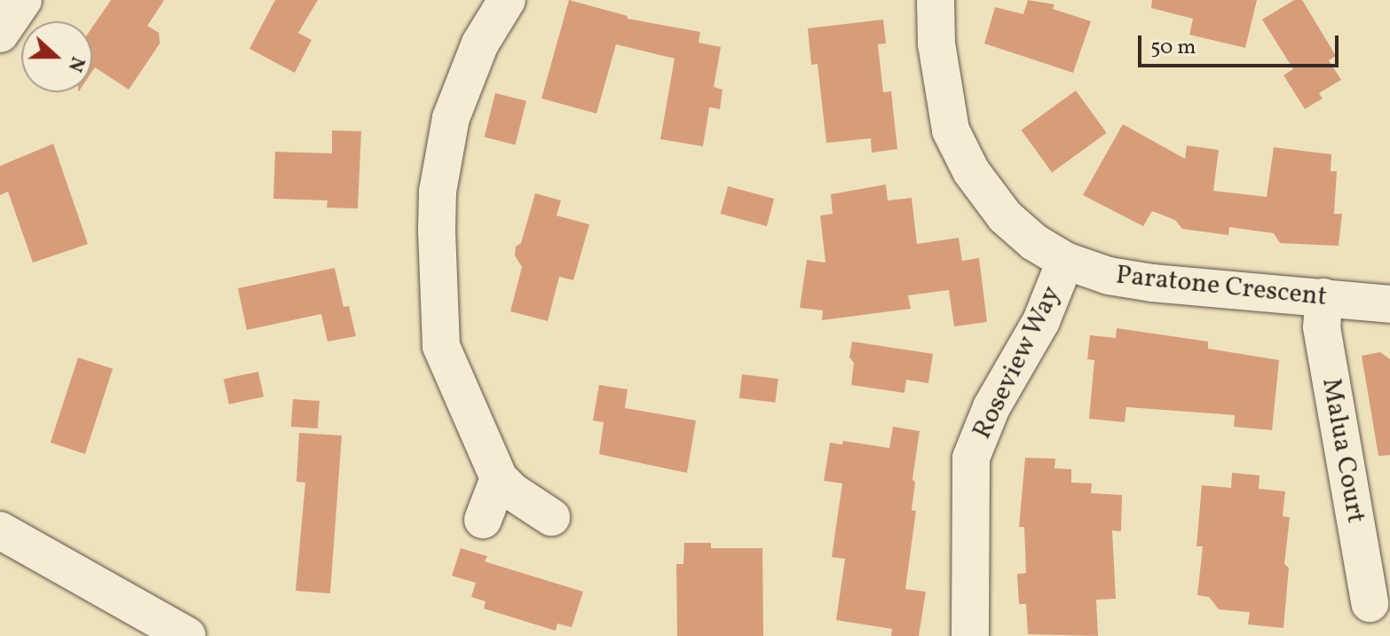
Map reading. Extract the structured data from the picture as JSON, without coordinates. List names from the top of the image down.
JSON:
{
  "streets": {
    "street": ["Paratone Crescent", "Roseview Way", "Malua Court"]
  },
  "crossings": [
    ["Paratone Crescent", "Roseview Way"],
    ["Paratone Crescent", "Malua Court"]
  ],
  "scale_bar": "50 m",
  "north": "right"
}
